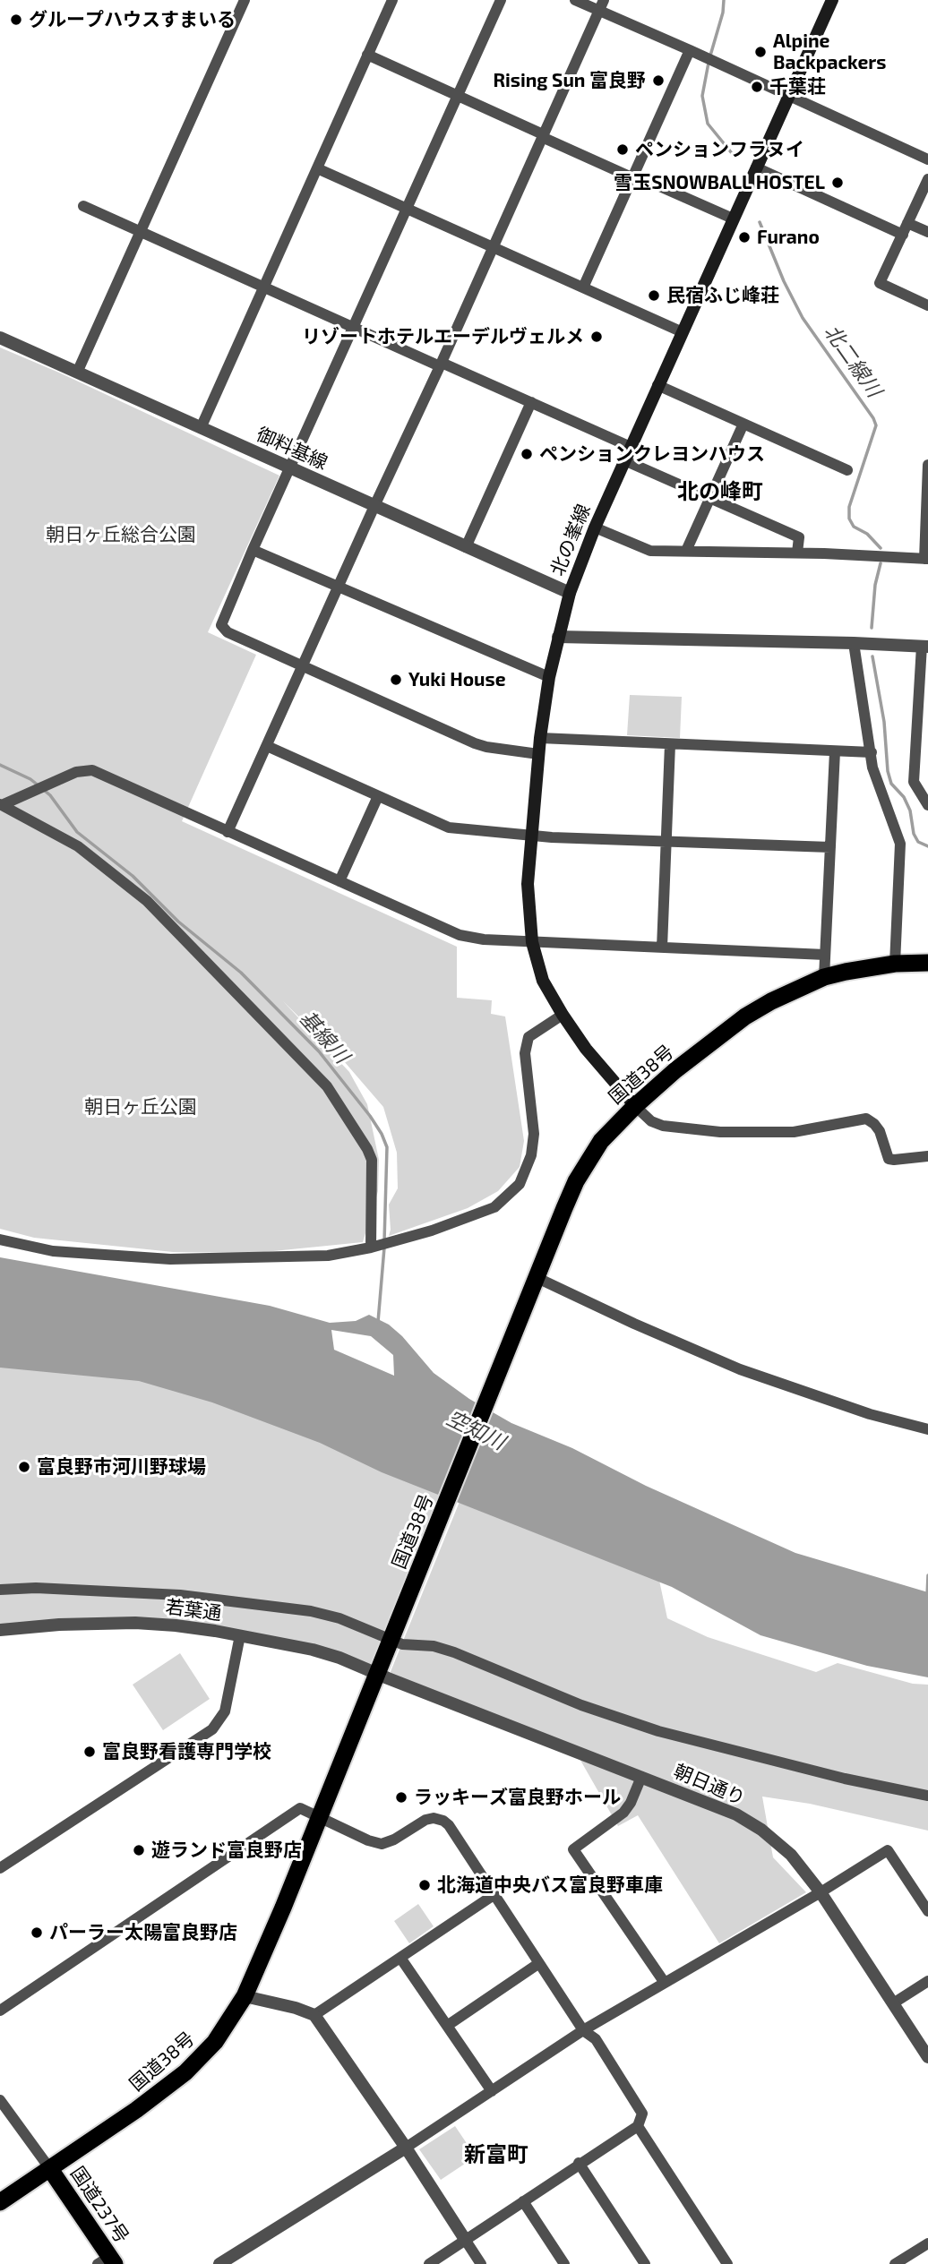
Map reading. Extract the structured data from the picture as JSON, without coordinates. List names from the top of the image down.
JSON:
{
  "streets": {
    "highway": ["国道38号", "国道237号"],
    "main road": ["北の峯線"],
    "street": ["御料基線", "若葉通", "朝日通り"]
  },
  "crossings": [
    ["御料基線", "北の峯線"],
    ["北の峯線", "国道38号"],
    ["国道38号", "若葉通"],
    ["国道38号", "朝日通り"],
    ["国道38号", "国道237号"],
    ["若葉通", "朝日通り"]
  ],
  "districts": ["北の峰町", "新富町"],
  "water": ["北二線川", "基線川", "空知川"],
  "parks": ["朝日ヶ丘総合公園", "朝日ヶ丘公園"],
  "places": [
    "グループハウスすまいる",
    "Alpine Backpackers",
    "Rising Sun 富良野",
    "千葉荘",
    "ペンションフラヌイ",
    "雪玉SNOWBALL HOSTEL",
    "Furano",
    "民宿ふじ峰荘",
    "リゾートホテルエーデルヴェルメ",
    "ペンションクレヨンハウス",
    "Yuki House",
    "富良野市河川野球場",
    "富良野看護専門学校",
    "ラッキーズ富良野ホール",
    "遊ランド富良野店",
    "北海道中央バス富良野車庫",
    "パーラー太陽富良野店"
  ]
}
